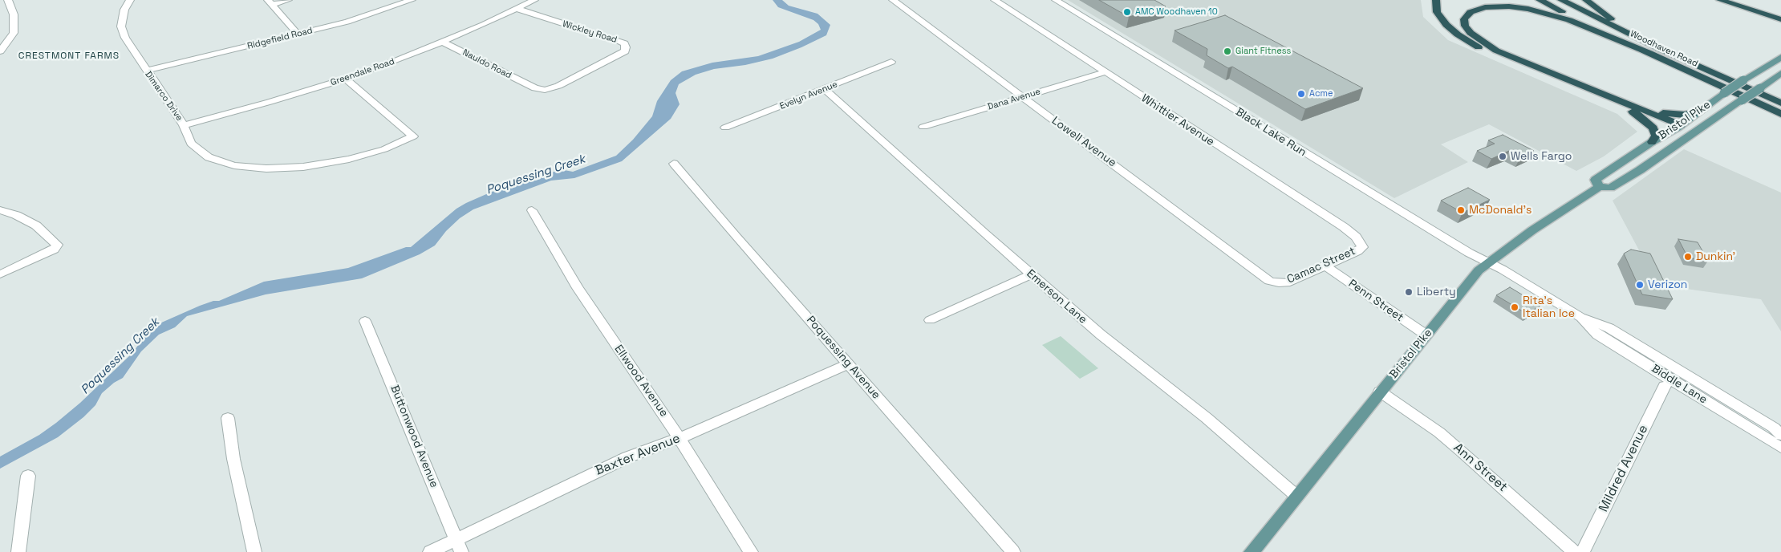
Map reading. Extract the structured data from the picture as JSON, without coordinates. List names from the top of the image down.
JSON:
{
  "streets": {
    "highway": ["Woodhaven Road"],
    "main road": ["Bristol Pike"],
    "street": [
      "Wickley Road",
      "Ridgefield Road",
      "Nauldo Road",
      "Greendale Road",
      "Evelyn Avenue",
      "Dimarco Drive",
      "Dana Avenue",
      "Whittier Avenue",
      "Black Lake Run",
      "Lowell Avenue",
      "Camac Street",
      "Emerson Lane",
      "Penn Street",
      "Poquessing Avenue",
      "Ellwood Avenue",
      "Biddle Lane",
      "Buttonwood Avenue",
      "Baxter Avenue",
      "Ann Street",
      "Mildred Avenue"
    ]
  },
  "crossings": [
    ["Wickley Road", "Nauldo Road"],
    ["Wickley Road", "Greendale Road"],
    ["Ridgefield Road", "Dimarco Drive"],
    ["Nauldo Road", "Greendale Road"],
    ["Greendale Road", "Dimarco Drive"],
    ["Evelyn Avenue", "Emerson Lane"],
    ["Dana Avenue", "Whittier Avenue"],
    ["Dana Avenue", "Lowell Avenue"],
    ["Whittier Avenue", "Camac Street"],
    ["Bristol Pike", "Black Lake Run"],
    ["Bristol Pike", "Emerson Lane"],
    ["Bristol Pike", "Penn Street"],
    ["Bristol Pike", "Biddle Lane"],
    ["Bristol Pike", "Ann Street"],
    ["Black Lake Run", "Biddle Lane"],
    ["Lowell Avenue", "Camac Street"],
    ["Camac Street", "Penn Street"],
    ["Poquessing Avenue", "Baxter Avenue"],
    ["Ellwood Avenue", "Baxter Avenue"],
    ["Buttonwood Avenue", "Baxter Avenue"]
  ],
  "districts": ["CRESTMONT FARMS"],
  "water": ["Poquessing Creek"],
  "places": [
    "AMC Woodhaven 10",
    "Giant Fitness",
    "Acme",
    "Wells Fargo",
    "McDonald's",
    "Dunkin'",
    "Verizon",
    "Liberty",
    "Rita's Italian Ice"
  ]
}
